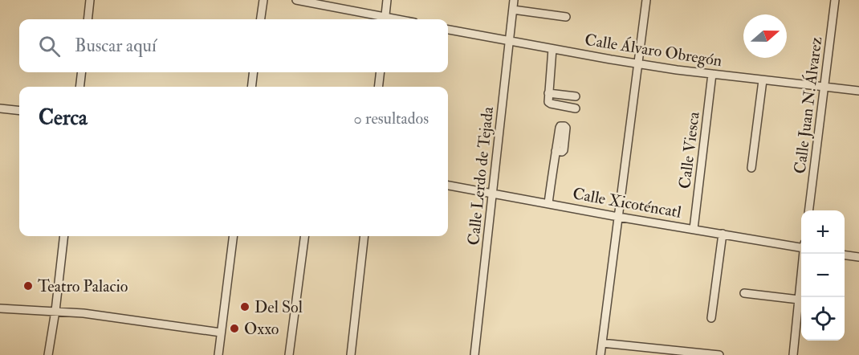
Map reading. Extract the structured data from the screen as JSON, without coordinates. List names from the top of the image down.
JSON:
{
  "streets": {
    "street": [
      "Calle Álvaro Obregón",
      "Calle Juan N. Álvarez",
      "Calle Viesca",
      "Calle Lerdo de Tejada",
      "Calle Xicoténcatl"
    ]
  },
  "crossings": [
    ["Calle Álvaro Obregón", "Calle Juan N. Álvarez"],
    ["Calle Álvaro Obregón", "Calle Viesca"],
    ["Calle Álvaro Obregón", "Calle Lerdo de Tejada"],
    ["Calle Viesca", "Calle Xicoténcatl"],
    ["Calle Lerdo de Tejada", "Calle Xicoténcatl"]
  ],
  "places": ["Teatro Palacio", "Del Sol", "Oxxo"],
  "north": "right",
  "page": {
    "search": "Buscar aquí",
    "heading": ["Cerca", "0 resultados"],
    "map_buttons": ["+", "−"]
  }
}
